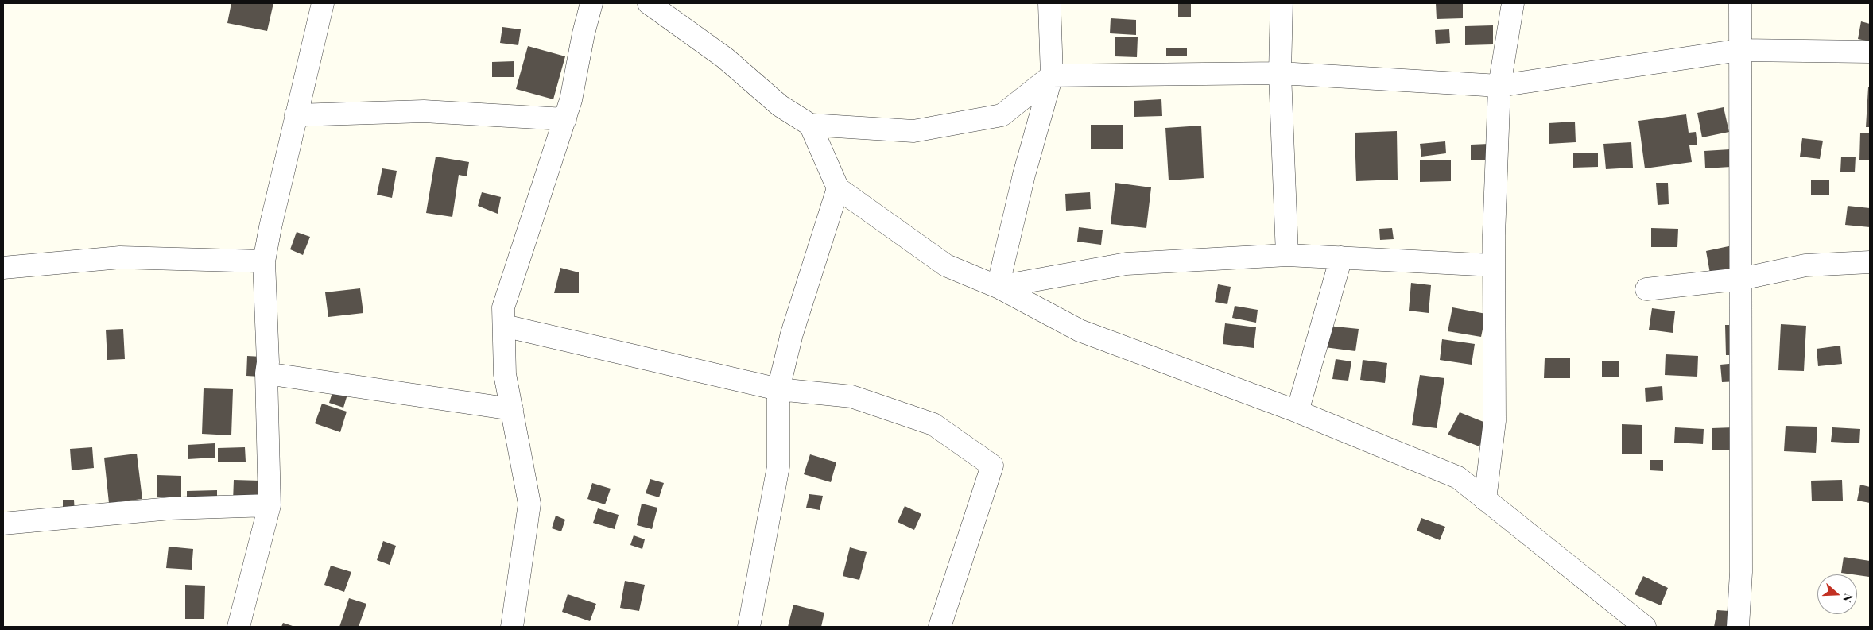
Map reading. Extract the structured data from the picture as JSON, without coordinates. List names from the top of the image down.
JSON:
{
  "north": "right"
}
